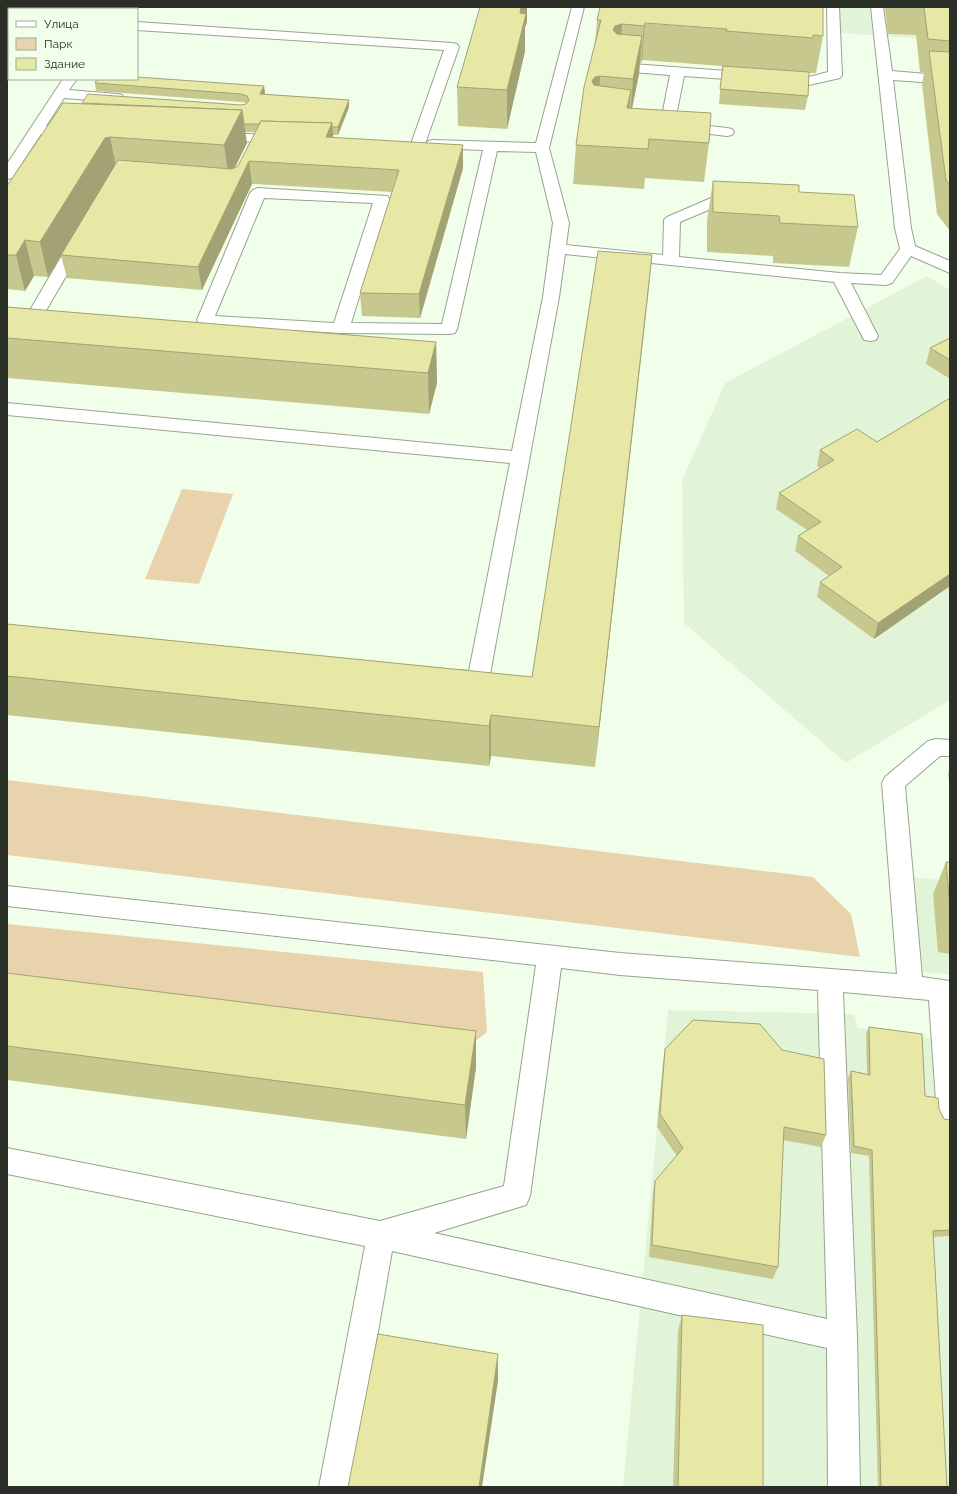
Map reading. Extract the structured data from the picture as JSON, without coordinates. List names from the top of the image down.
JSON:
{
  "legend": ["Улица", "Парк", "Здание"]
}
